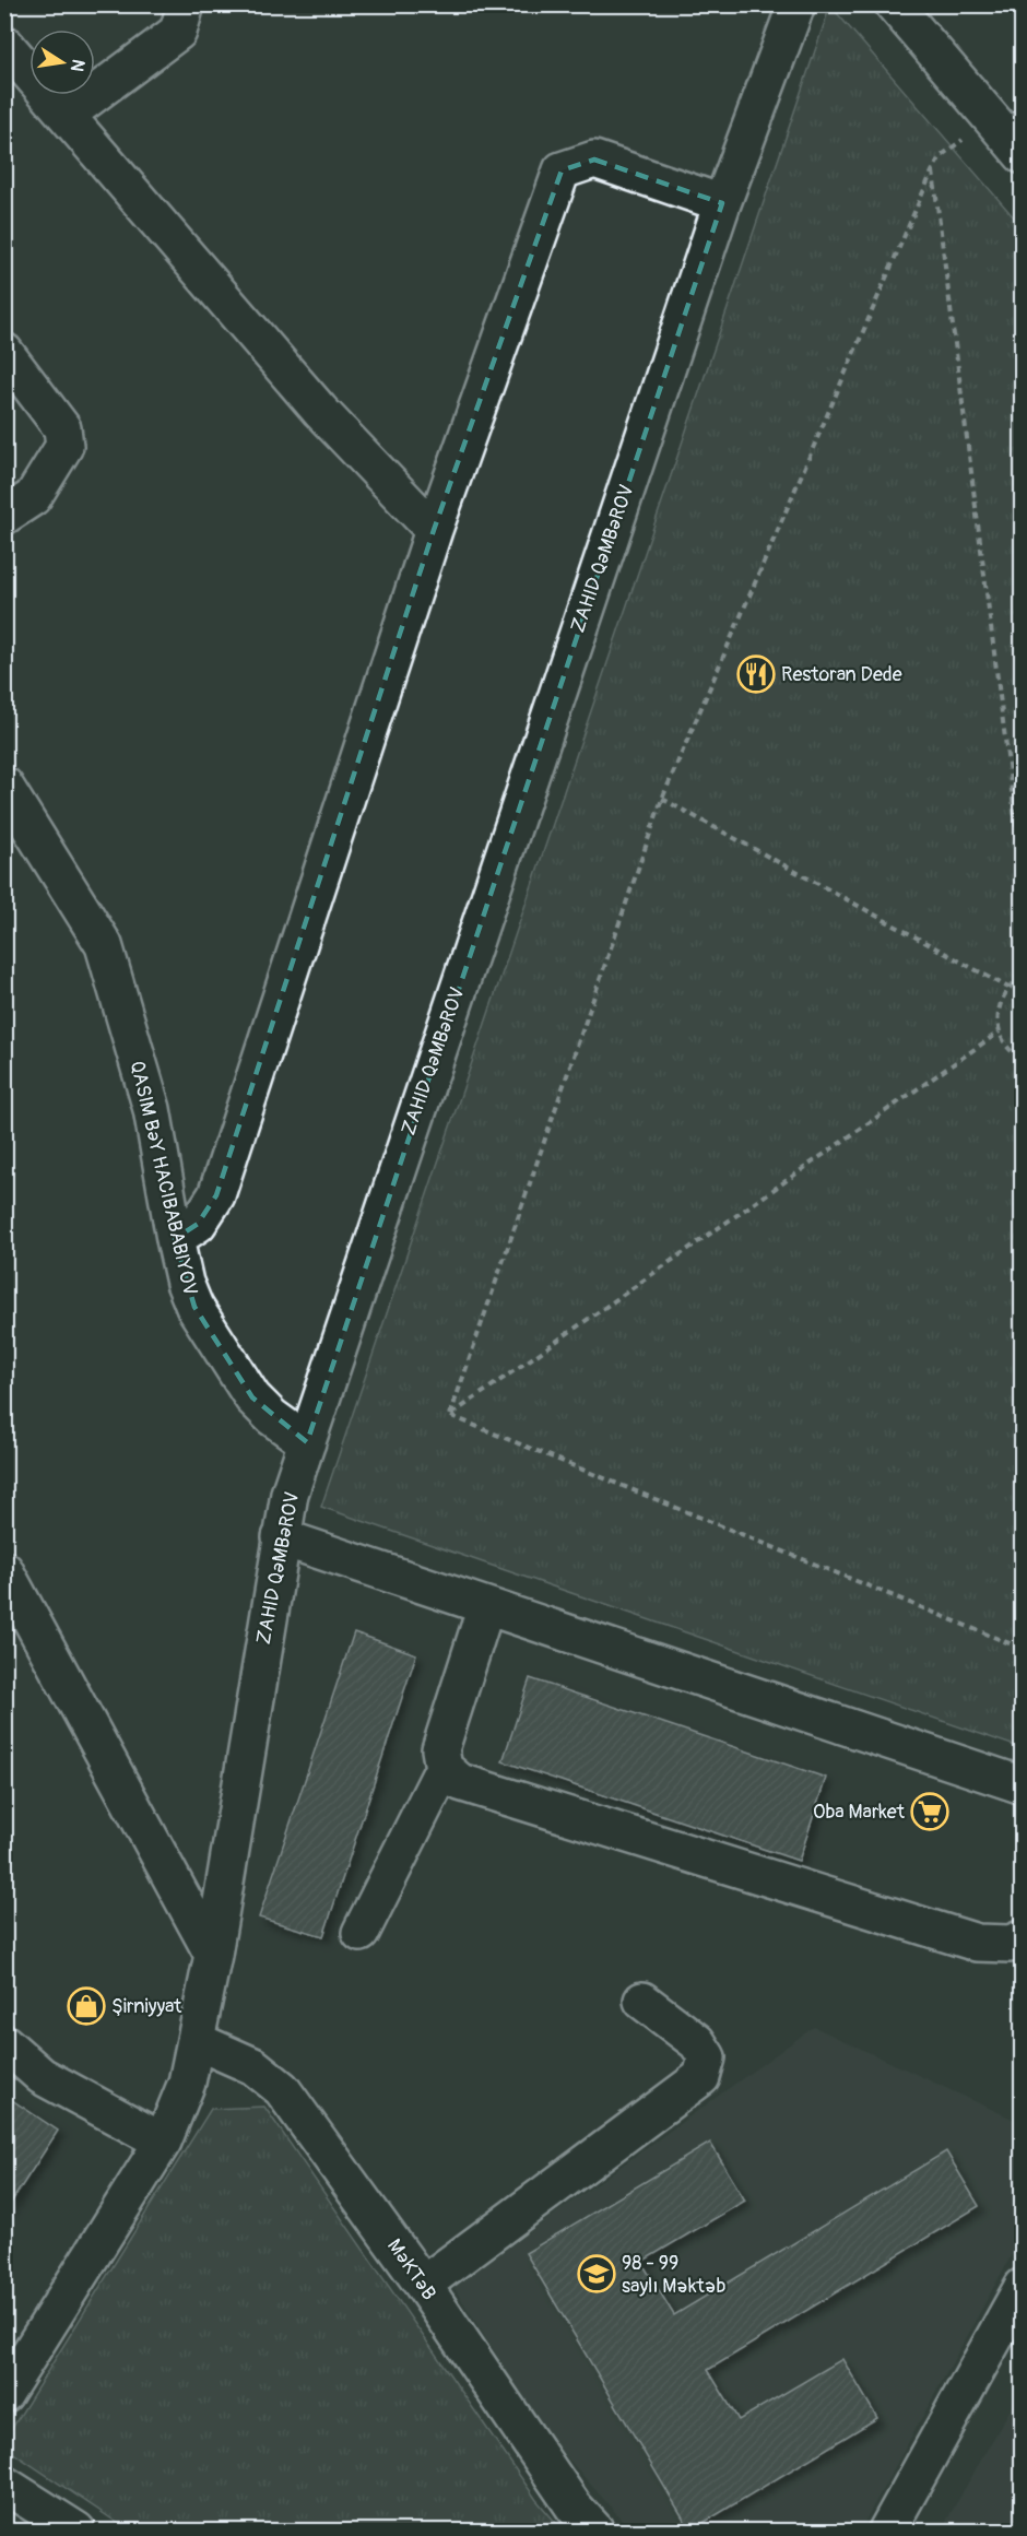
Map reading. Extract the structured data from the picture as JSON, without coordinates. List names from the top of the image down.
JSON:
{
  "streets": {
    "street": ["ZAHID QƏMBƏROV", "MƏKTƏB"]
  },
  "crossings": [
    ["ZAHID QƏMBƏROV", "MƏKTƏB"]
  ],
  "places": {
    "restaurant": ["Restoran Dede"],
    "supermarket": ["Oba Market"],
    "shop": ["Şirniyyat"],
    "school or university": ["98 - 99 saylı Məktəb"]
  },
  "north": "right"
}
